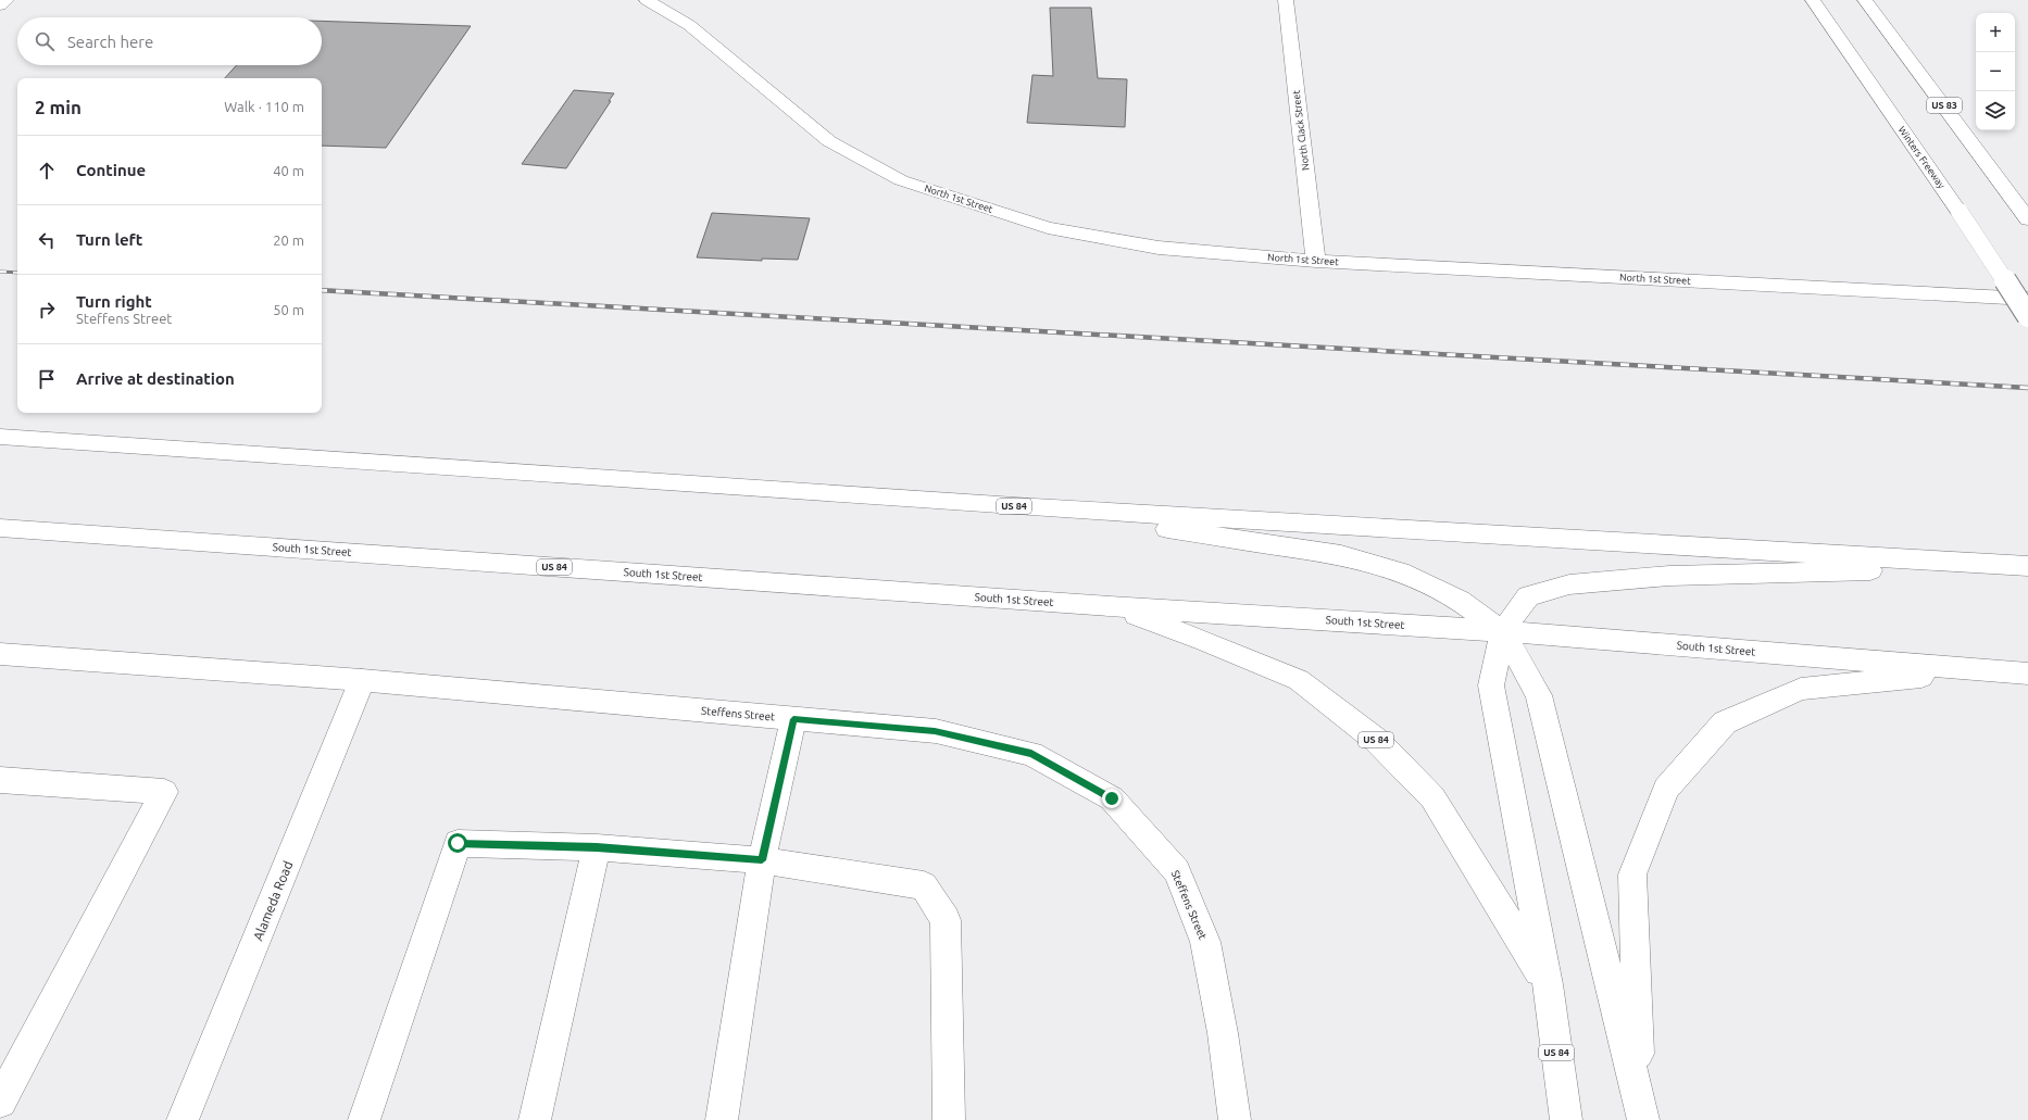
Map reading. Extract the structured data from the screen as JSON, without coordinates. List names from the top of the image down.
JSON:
{
  "streets": {
    "main road": [
      "US 83",
      "North Clack Street",
      "Winters Freeway",
      "North 1st Street",
      "US 84",
      "South 1st Street",
      "Steffens Street",
      "Alameda Road"
    ]
  },
  "crossings": [
    ["North Clack Street", "North 1st Street"],
    ["US 84", "South 1st Street"],
    ["Steffens Street", "Alameda Road"]
  ],
  "page": {
    "map_buttons": ["+", "−"],
    "search": "Search here",
    "heading": ["2 min", "Walk · 110 m"],
    "list": [
      ["Continue", "40 m"],
      ["Turn left", "20 m"],
      ["Turn right", "Steffens Street", "50 m"],
      "Arrive at destination"
    ]
  }
}
